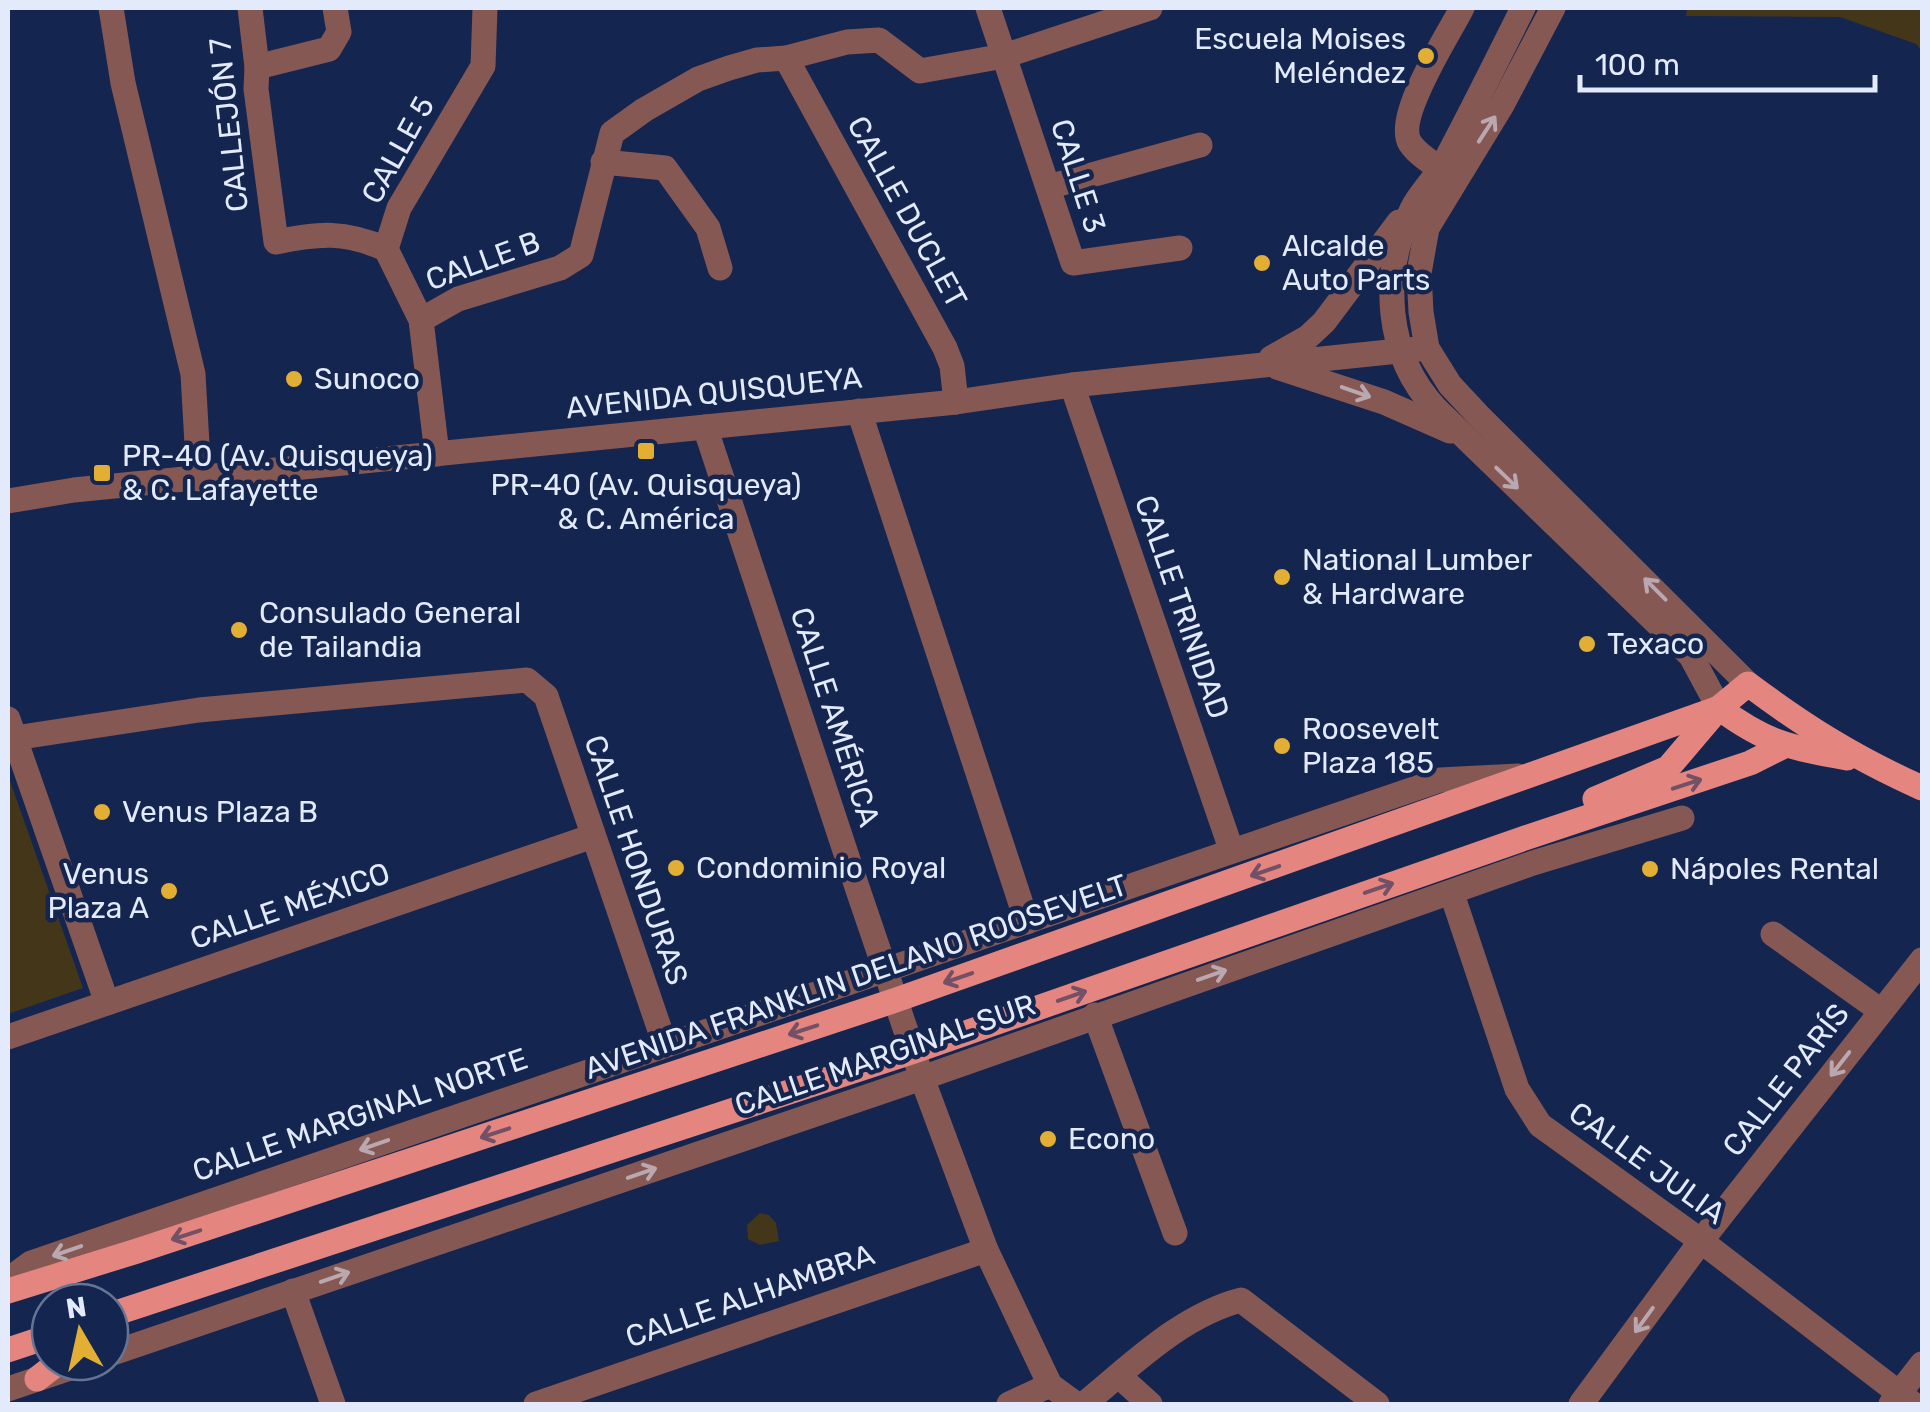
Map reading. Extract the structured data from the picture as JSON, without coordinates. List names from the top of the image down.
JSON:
{
  "streets": {
    "main road": ["AVENIDA FRANKLIN DELANO ROOSEVELT"],
    "street": [
      "CALLEJÓN 7",
      "CALLE 5",
      "CALLE 3",
      "CALLE DUCLET",
      "CALLE B",
      "AVENIDA QUISQUEYA",
      "CALLE TRINIDAD",
      "CALLE AMÉRICA",
      "CALLE HONDURAS",
      "CALLE MÉXICO",
      "CALLE MARGINAL SUR",
      "CALLE PARÍS",
      "CALLE MARGINAL NORTE",
      "CALLE JULIA",
      "CALLE ALHAMBRA"
    ]
  },
  "crossings": [
    ["CALLEJÓN 7", "CALLE 5"],
    ["CALLE 5", "CALLE B"],
    ["CALLE 5", "AVENIDA QUISQUEYA"],
    ["CALLE 3", "CALLE B"],
    ["CALLE DUCLET", "CALLE B"],
    ["CALLE DUCLET", "AVENIDA QUISQUEYA"],
    ["AVENIDA QUISQUEYA", "CALLE TRINIDAD"],
    ["AVENIDA QUISQUEYA", "CALLE AMÉRICA"],
    ["CALLE TRINIDAD", "CALLE MARGINAL NORTE"],
    ["CALLE AMÉRICA", "AVENIDA FRANKLIN DELANO ROOSEVELT"],
    ["CALLE AMÉRICA", "CALLE MARGINAL SUR"],
    ["CALLE AMÉRICA", "CALLE MARGINAL NORTE"],
    ["CALLE AMÉRICA", "CALLE ALHAMBRA"],
    ["CALLE HONDURAS", "CALLE MÉXICO"],
    ["CALLE HONDURAS", "CALLE MARGINAL NORTE"],
    ["AVENIDA FRANKLIN DELANO ROOSEVELT", "CALLE MARGINAL NORTE"],
    ["CALLE MARGINAL SUR", "CALLE JULIA"],
    ["CALLE PARÍS", "CALLE JULIA"]
  ],
  "one_way": ["CALLE MARGINAL SUR", "CALLE PARÍS", "CALLE MARGINAL NORTE"],
  "places": {
    "other": [
      "Escuela Moises Meléndez",
      "Alcalde Auto Parts",
      "Sunoco",
      "National Lumber & Hardware",
      "Consulado General de Tailandia",
      "Texaco",
      "Roosevelt Plaza 185",
      "Venus Plaza B",
      "Condominio Royal",
      "Nápoles Rental",
      "Venus Plaza A",
      "Econo"
    ],
    "transit": ["PR-40 (Av. Quisqueya) & C. América", "PR-40 (Av. Quisqueya) & C. Lafayette"]
  },
  "scale_bar": "100 m",
  "north": "top"
}
